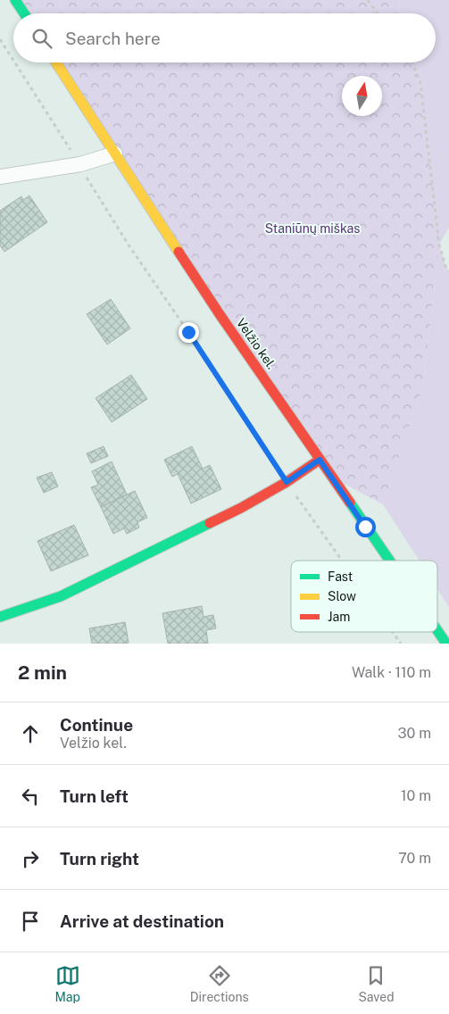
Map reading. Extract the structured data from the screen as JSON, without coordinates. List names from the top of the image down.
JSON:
{
  "streets": {
    "main road": ["Velžio kel."]
  },
  "parks": ["Staniūnų miškas"],
  "legend": ["Fast", "Slow", "Jam"],
  "north": "top",
  "page": {
    "search": "Search here",
    "heading": ["2 min", "Walk · 110 m"],
    "list": [
      ["Continue", "Velžio kel.", "30 m"],
      ["Turn left", "10 m"],
      ["Turn right", "70 m"],
      "Arrive at destination"
    ],
    "nav": ["Map", "Directions", "Saved"]
  }
}
